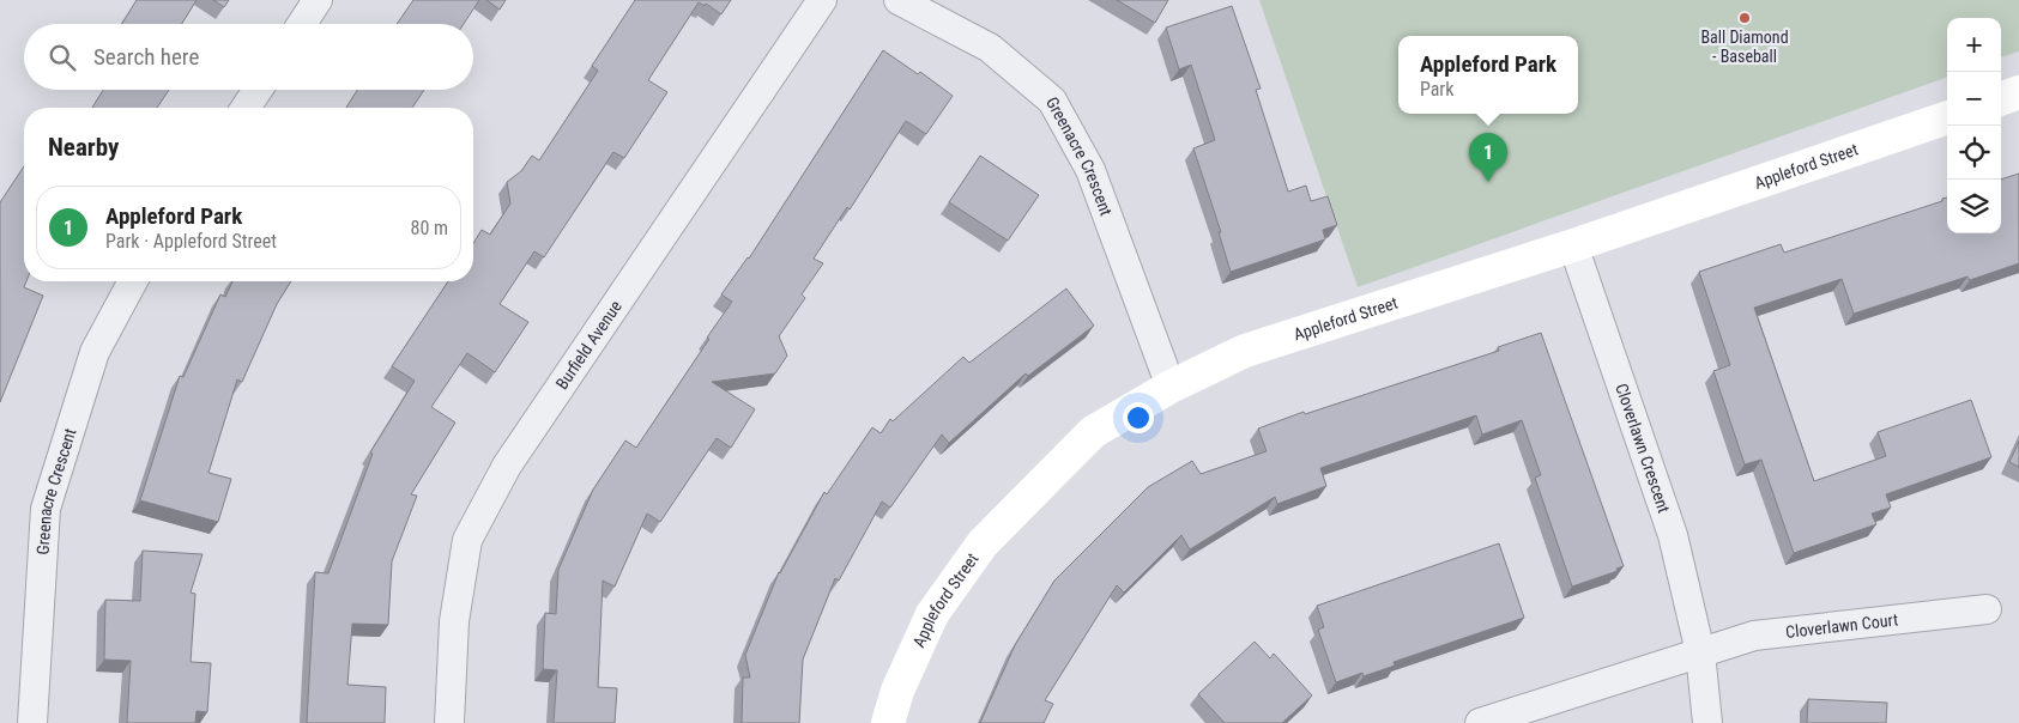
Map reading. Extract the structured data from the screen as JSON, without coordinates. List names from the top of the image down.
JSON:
{
  "streets": {
    "street": [
      "Greenacre Crescent",
      "Appleford Street",
      "Burfield Avenue",
      "Cloverlawn Crescent",
      "Cloverlawn Court"
    ]
  },
  "crossings": [
    ["Greenacre Crescent", "Appleford Street"],
    ["Appleford Street", "Cloverlawn Crescent"],
    ["Cloverlawn Crescent", "Cloverlawn Court"]
  ],
  "places": ["Ball Diamond - Baseball"],
  "page": {
    "map_buttons": ["+", "−"],
    "search": "Search here",
    "popup": ["Appleford Park", "Park"],
    "heading": "Nearby",
    "pins": "1",
    "list": [
      {
        "mark": "1",
        "name": "Appleford Park",
        "note": "Park · Appleford Street",
        "value": "80 m"
      }
    ]
  }
}
